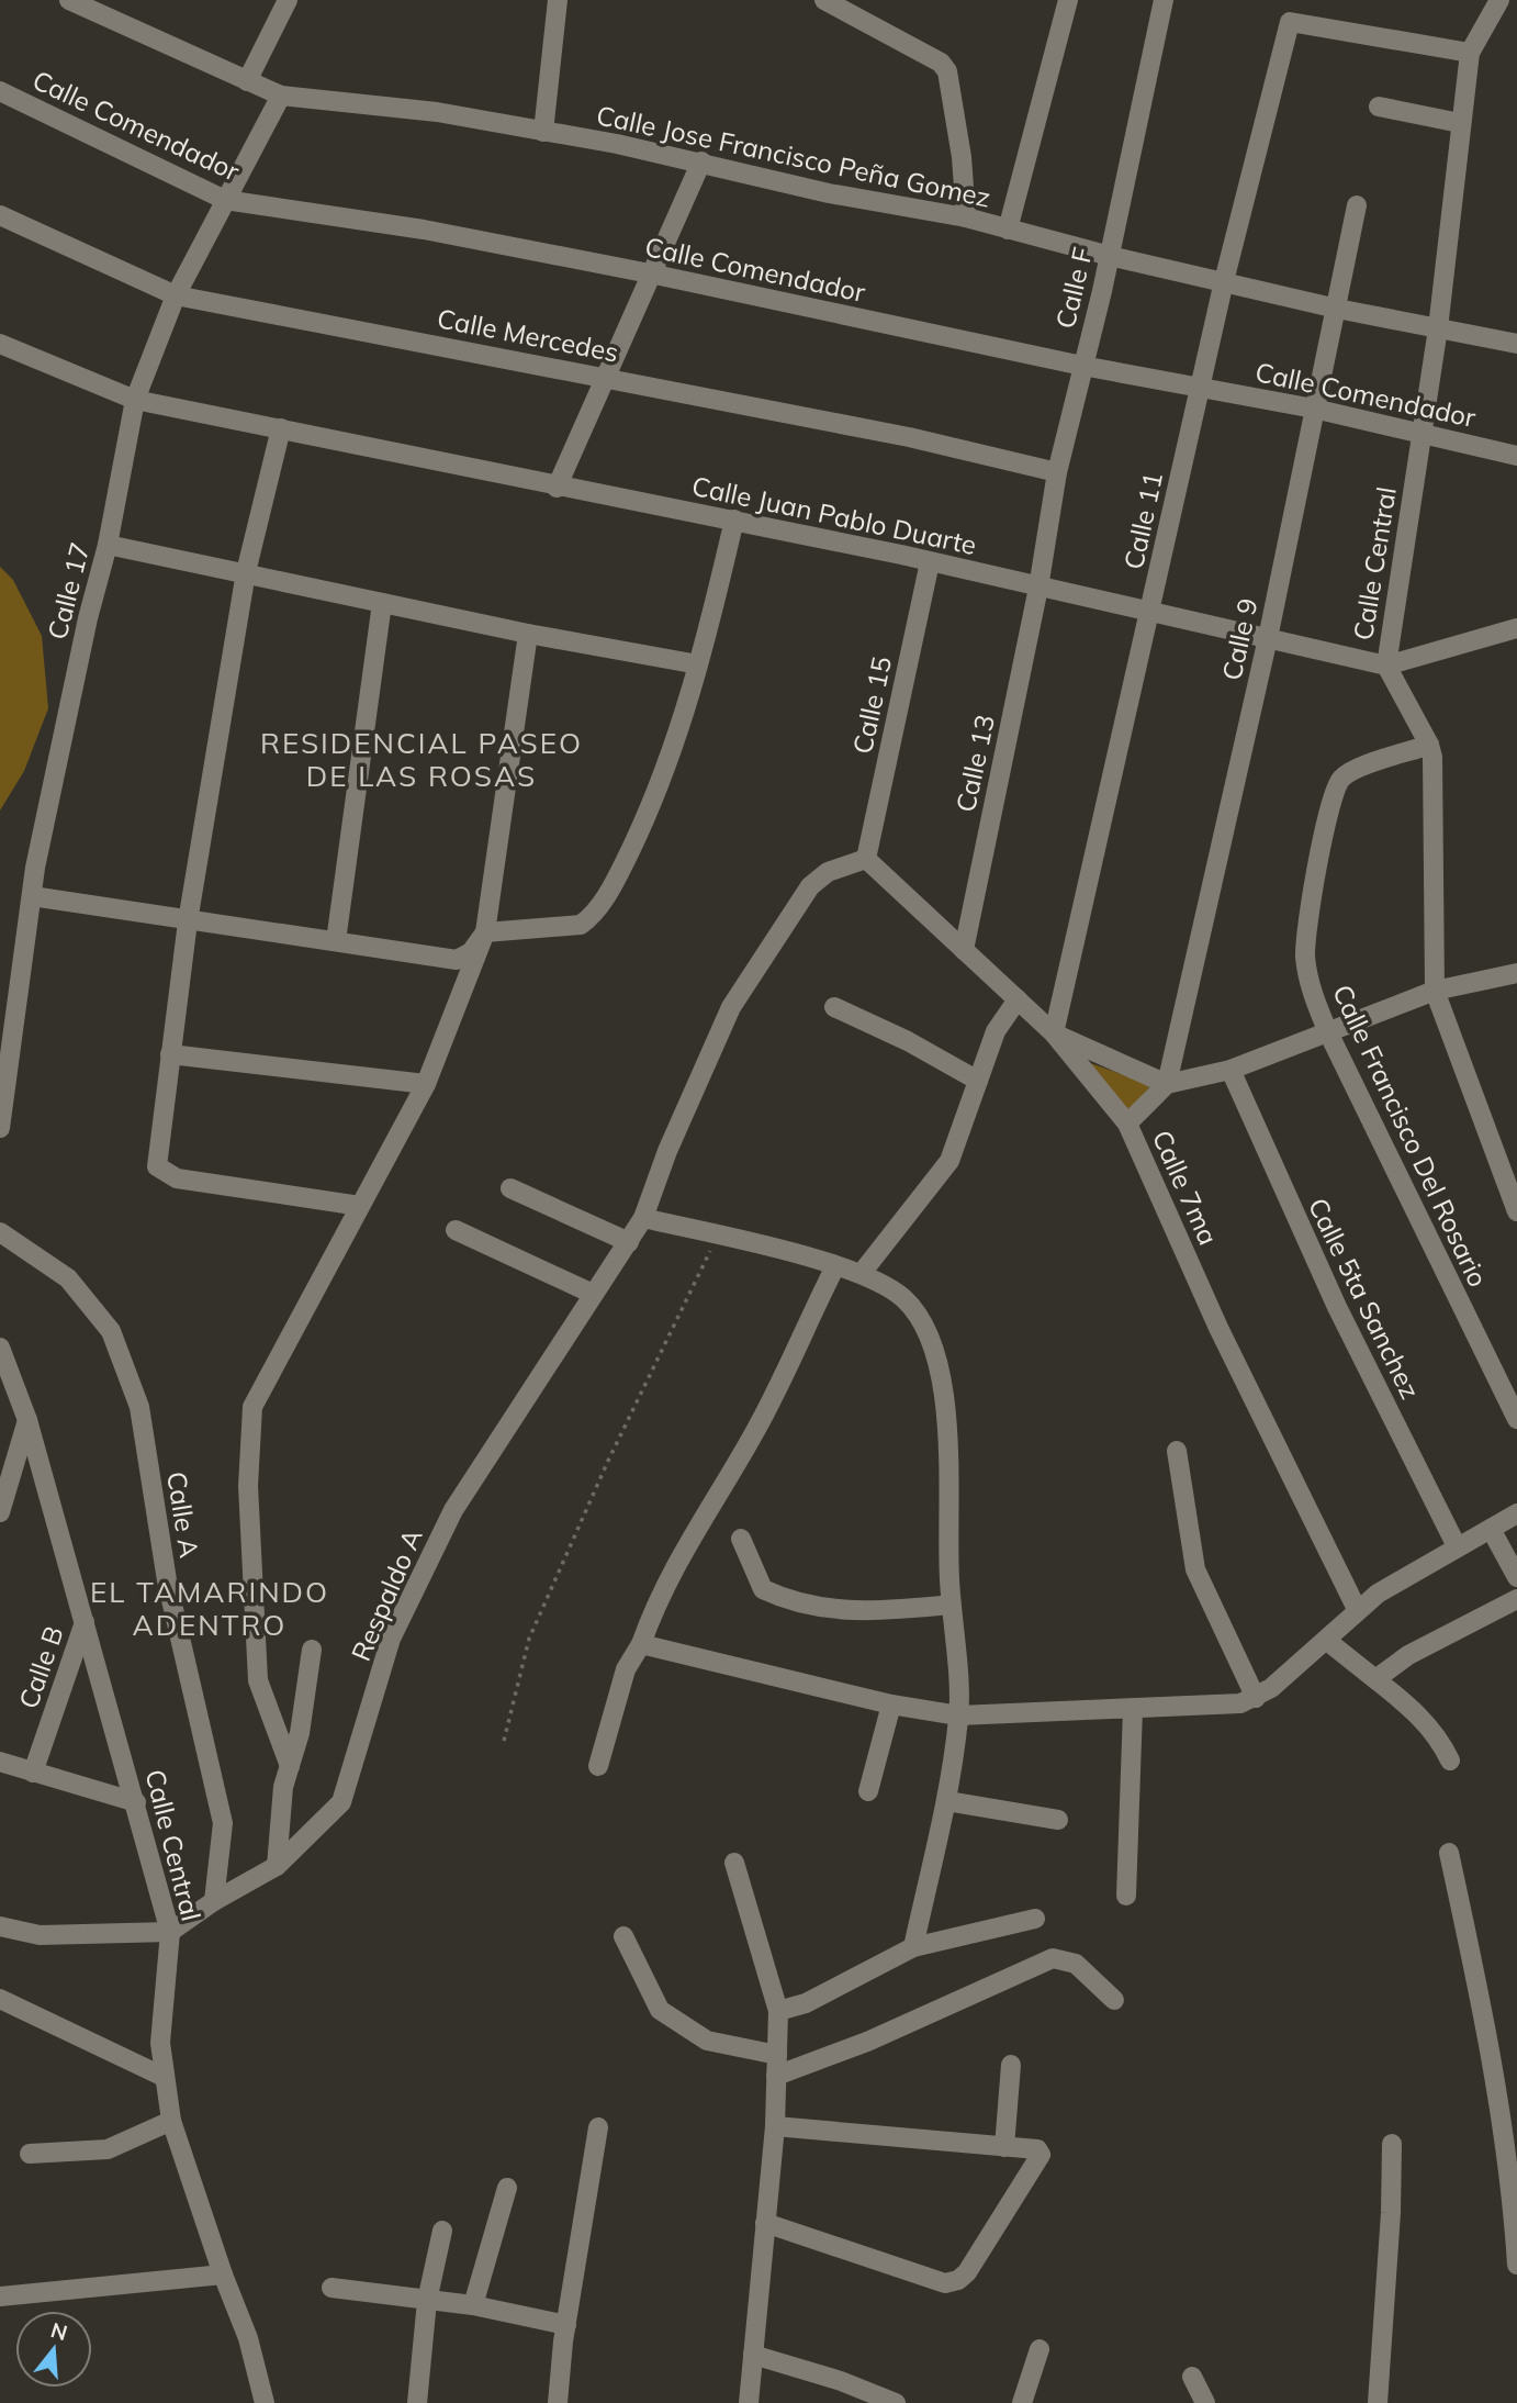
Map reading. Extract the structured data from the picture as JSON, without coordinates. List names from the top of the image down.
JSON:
{
  "streets": {
    "street": [
      "Calle Comendador",
      "Calle Jose Francisco Peña Gomez",
      "Calle F",
      "Calle Mercedes",
      "Calle Juan Pablo Duarte",
      "Calle 11",
      "Calle Central",
      "Calle 17",
      "Calle 9",
      "Calle 15",
      "Calle 13",
      "Calle Francisco Del Rosario",
      "Calle 7ma",
      "Calle 5ta Sanchez",
      "Calle A",
      "Respaldo A",
      "Calle B"
    ]
  },
  "crossings": [
    ["Calle Comendador", "Calle F"],
    ["Calle Comendador", "Calle 11"],
    ["Calle Comendador", "Calle Central"],
    ["Calle Comendador", "Calle 17"],
    ["Calle Comendador", "Calle 9"],
    ["Calle Jose Francisco Peña Gomez", "Calle F"],
    ["Calle Jose Francisco Peña Gomez", "Calle 11"],
    ["Calle Jose Francisco Peña Gomez", "Calle Central"],
    ["Calle Jose Francisco Peña Gomez", "Calle 17"],
    ["Calle Jose Francisco Peña Gomez", "Calle 9"],
    ["Calle F", "Calle Mercedes"],
    ["Calle F", "Calle Juan Pablo Duarte"],
    ["Calle F", "Calle 13"],
    ["Calle Mercedes", "Calle 17"],
    ["Calle Juan Pablo Duarte", "Calle 11"],
    ["Calle Juan Pablo Duarte", "Calle Central"],
    ["Calle Juan Pablo Duarte", "Calle 17"],
    ["Calle Juan Pablo Duarte", "Calle 9"],
    ["Calle Juan Pablo Duarte", "Calle 15"],
    ["Calle Juan Pablo Duarte", "Calle 13"],
    ["Calle 11", "Calle Central"],
    ["Calle 11", "Calle 7ma"],
    ["Calle Central", "Calle Francisco Del Rosario"],
    ["Calle Central", "Respaldo A"],
    ["Calle Central", "Calle B"],
    ["Calle 15", "Calle 7ma"],
    ["Calle 15", "Respaldo A"],
    ["Calle 13", "Calle 7ma"],
    ["Calle 7ma", "Respaldo A"],
    ["Calle A", "Respaldo A"]
  ],
  "districts": ["RESIDENCIAL PASEO DE LAS ROSAS", "EL TAMARINDO ADENTRO"],
  "north": "top"
}
